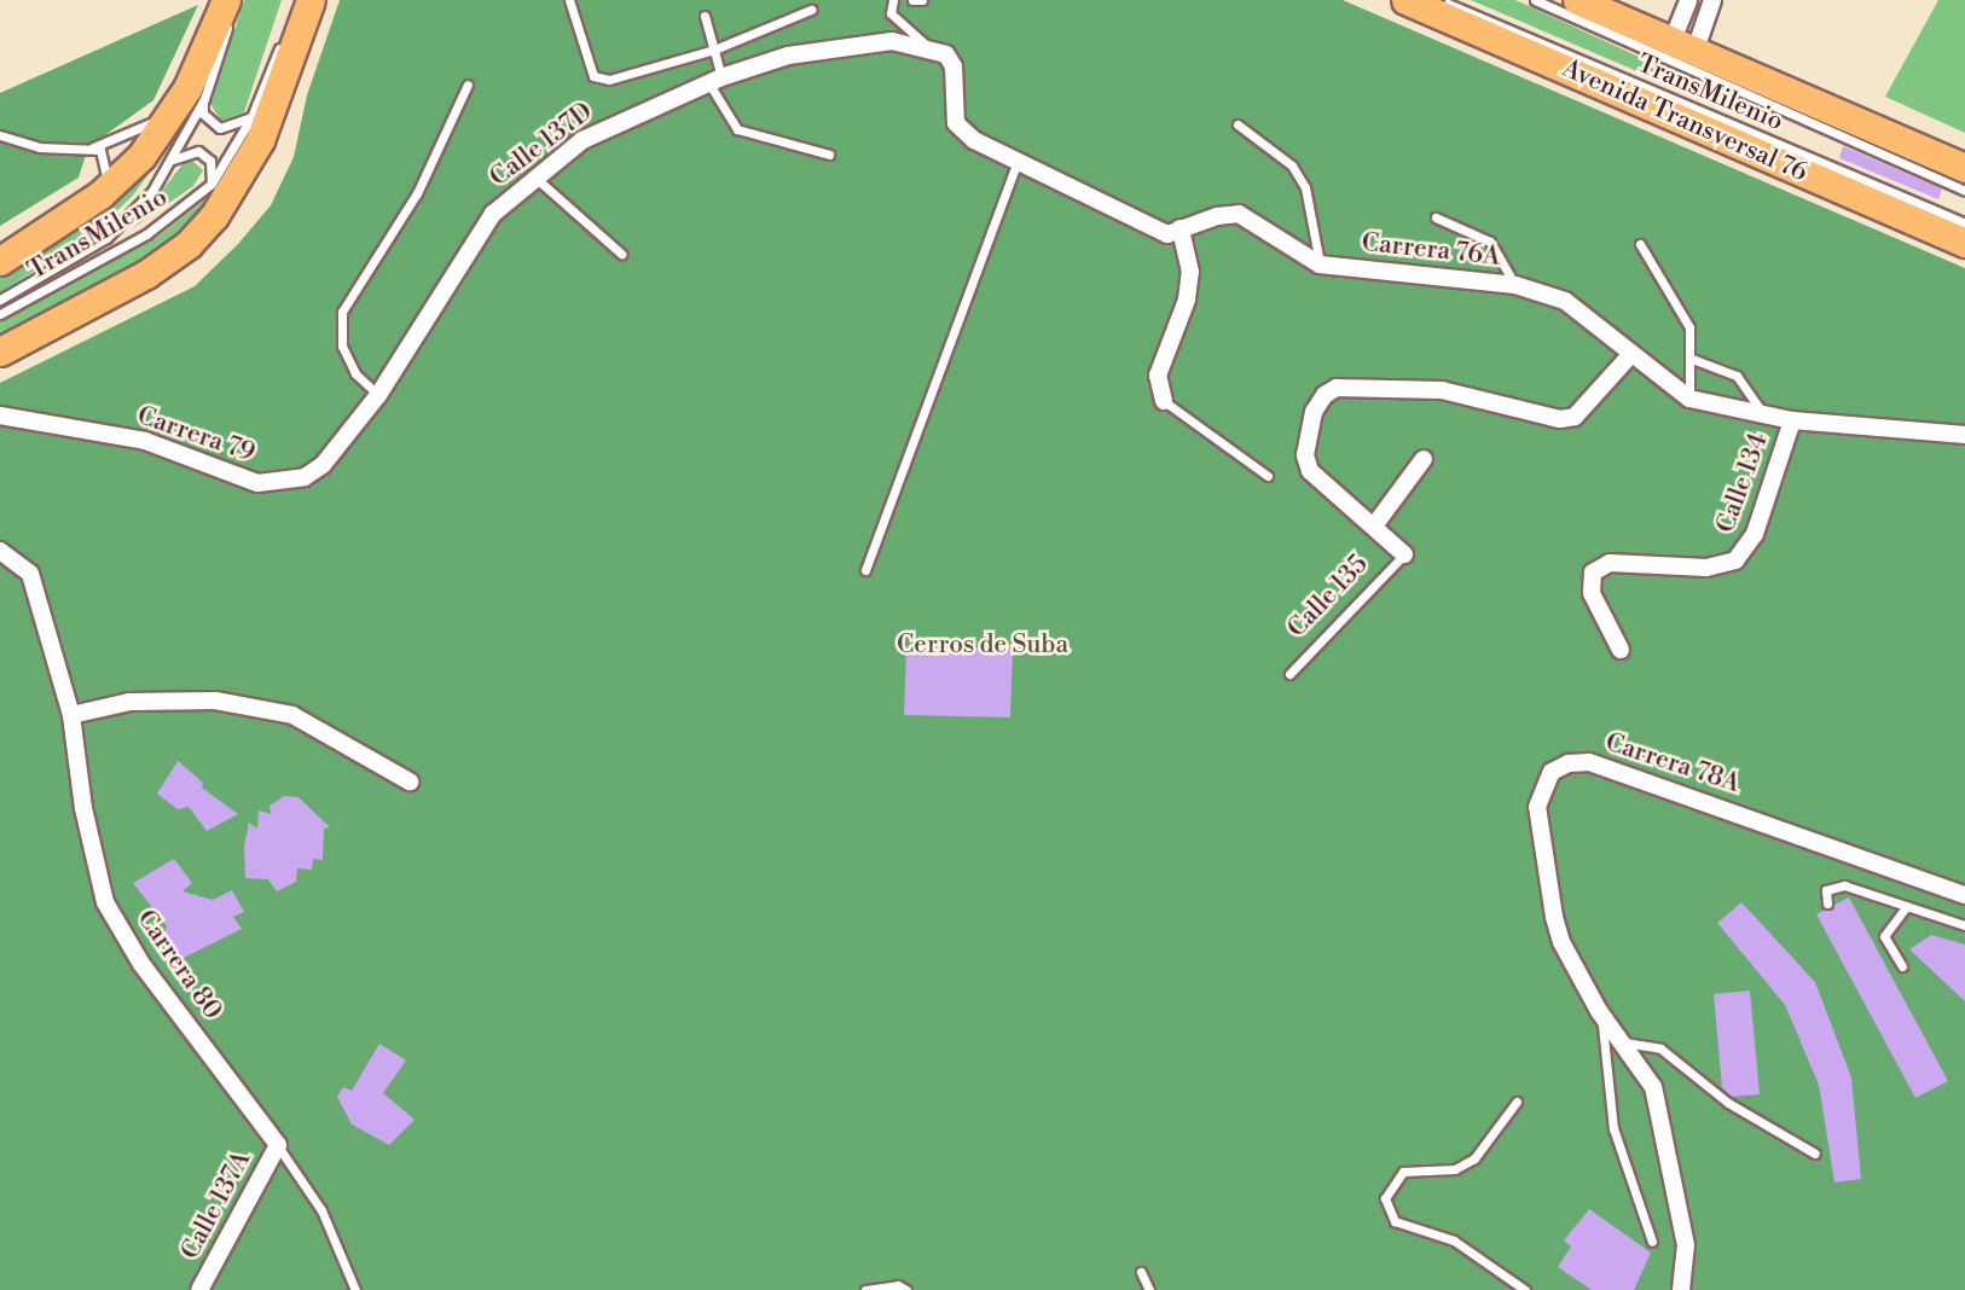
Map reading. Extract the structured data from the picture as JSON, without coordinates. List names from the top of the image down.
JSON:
{
  "streets": {
    "main road": ["Avenida Transversal 76"],
    "street": [
      "Calle 137D",
      "Carrera 76A",
      "Carrera 79",
      "Calle 134",
      "Carrera 78A",
      "Carrera 80",
      "Calle 137A"
    ],
    "lane": ["TransMilenio", "Calle 135"]
  },
  "crossings": [
    ["Calle 137D", "Carrera 76A"],
    ["Calle 137D", "Carrera 79"],
    ["Carrera 76A", "Calle 134"],
    ["Carrera 80", "Calle 137A"]
  ],
  "parks": ["Cerros de Suba"]
}
